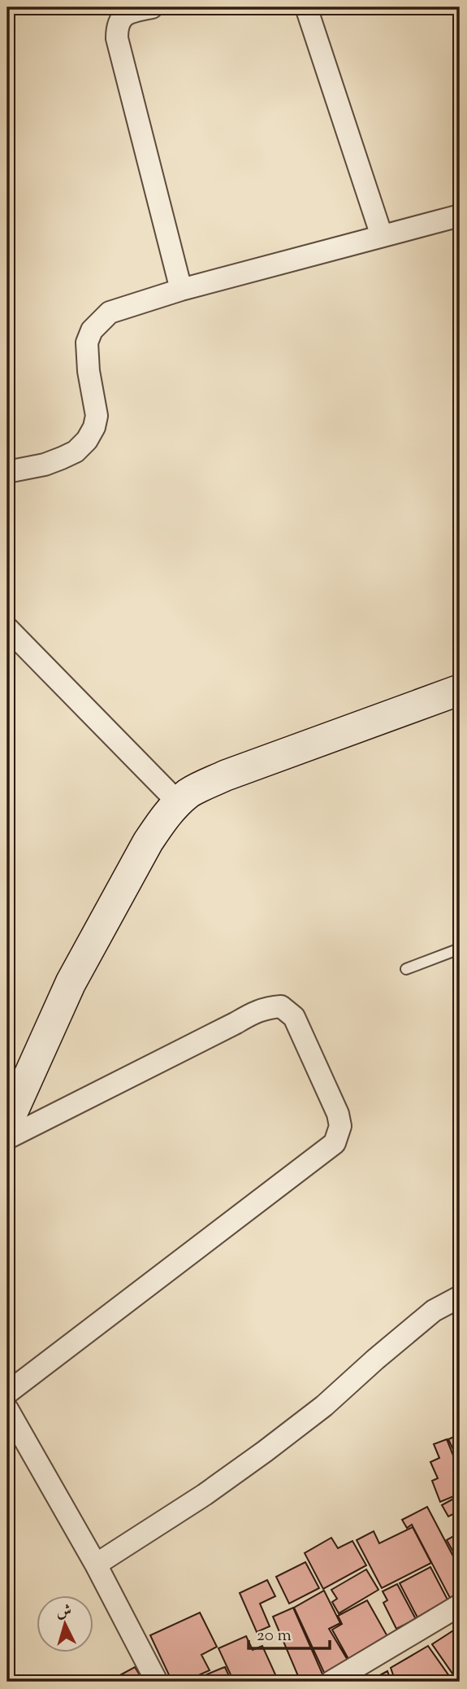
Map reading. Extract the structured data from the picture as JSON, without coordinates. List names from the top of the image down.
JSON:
{
  "scale_bar": "20 m",
  "north": "top"
}
